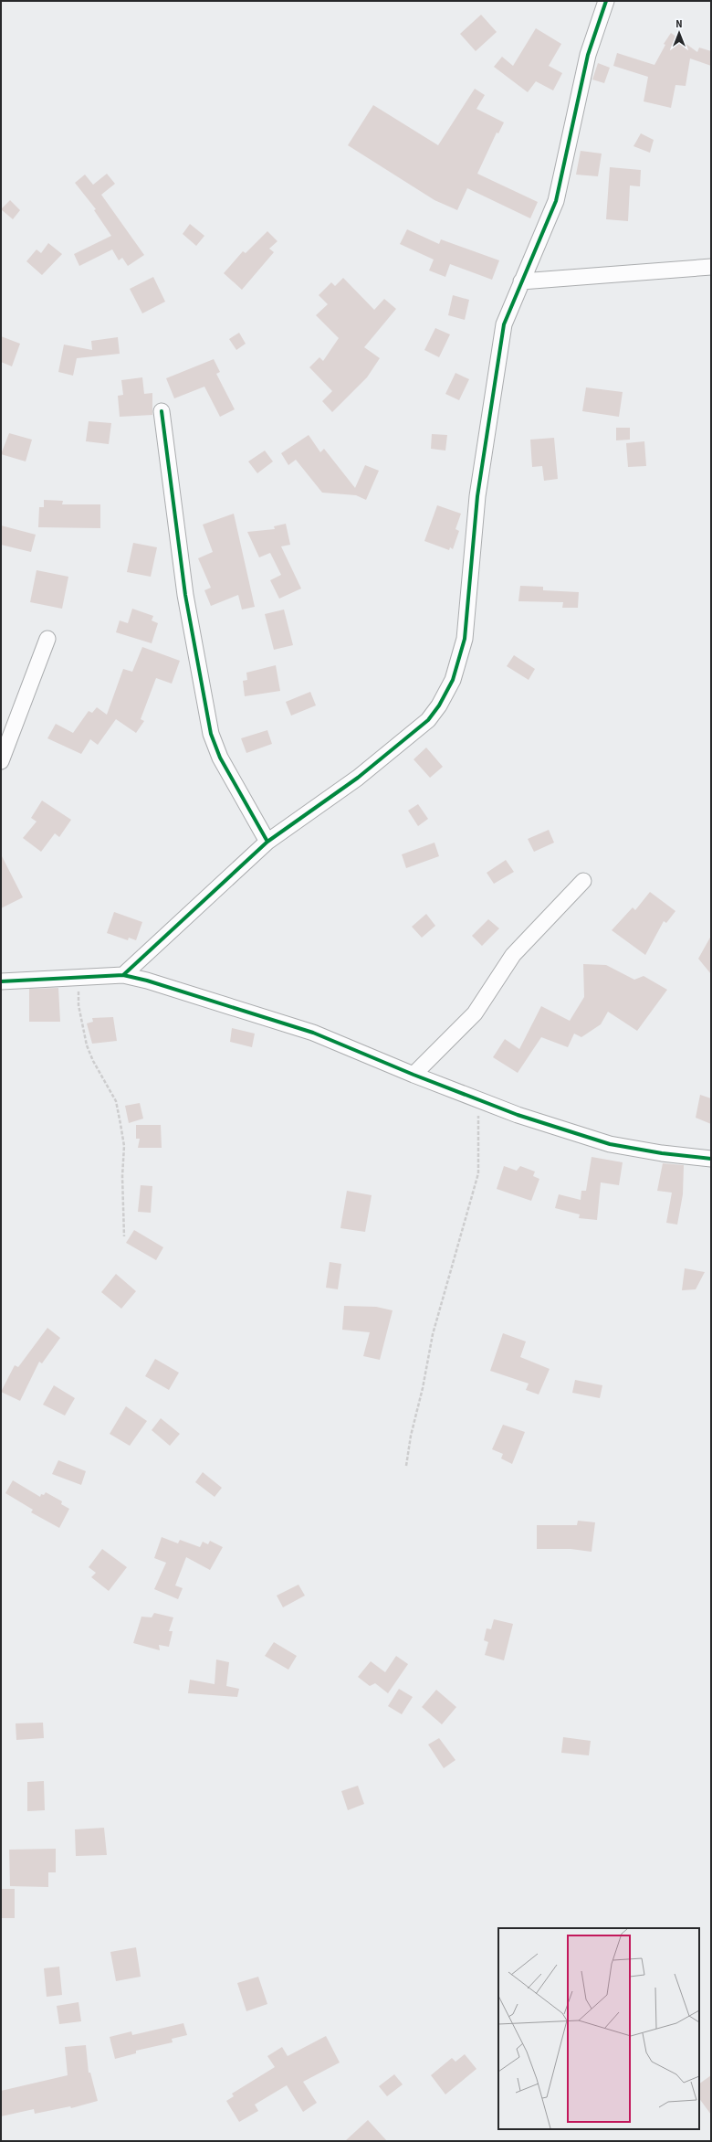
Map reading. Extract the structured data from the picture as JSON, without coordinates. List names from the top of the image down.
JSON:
{
  "north": "top"
}
